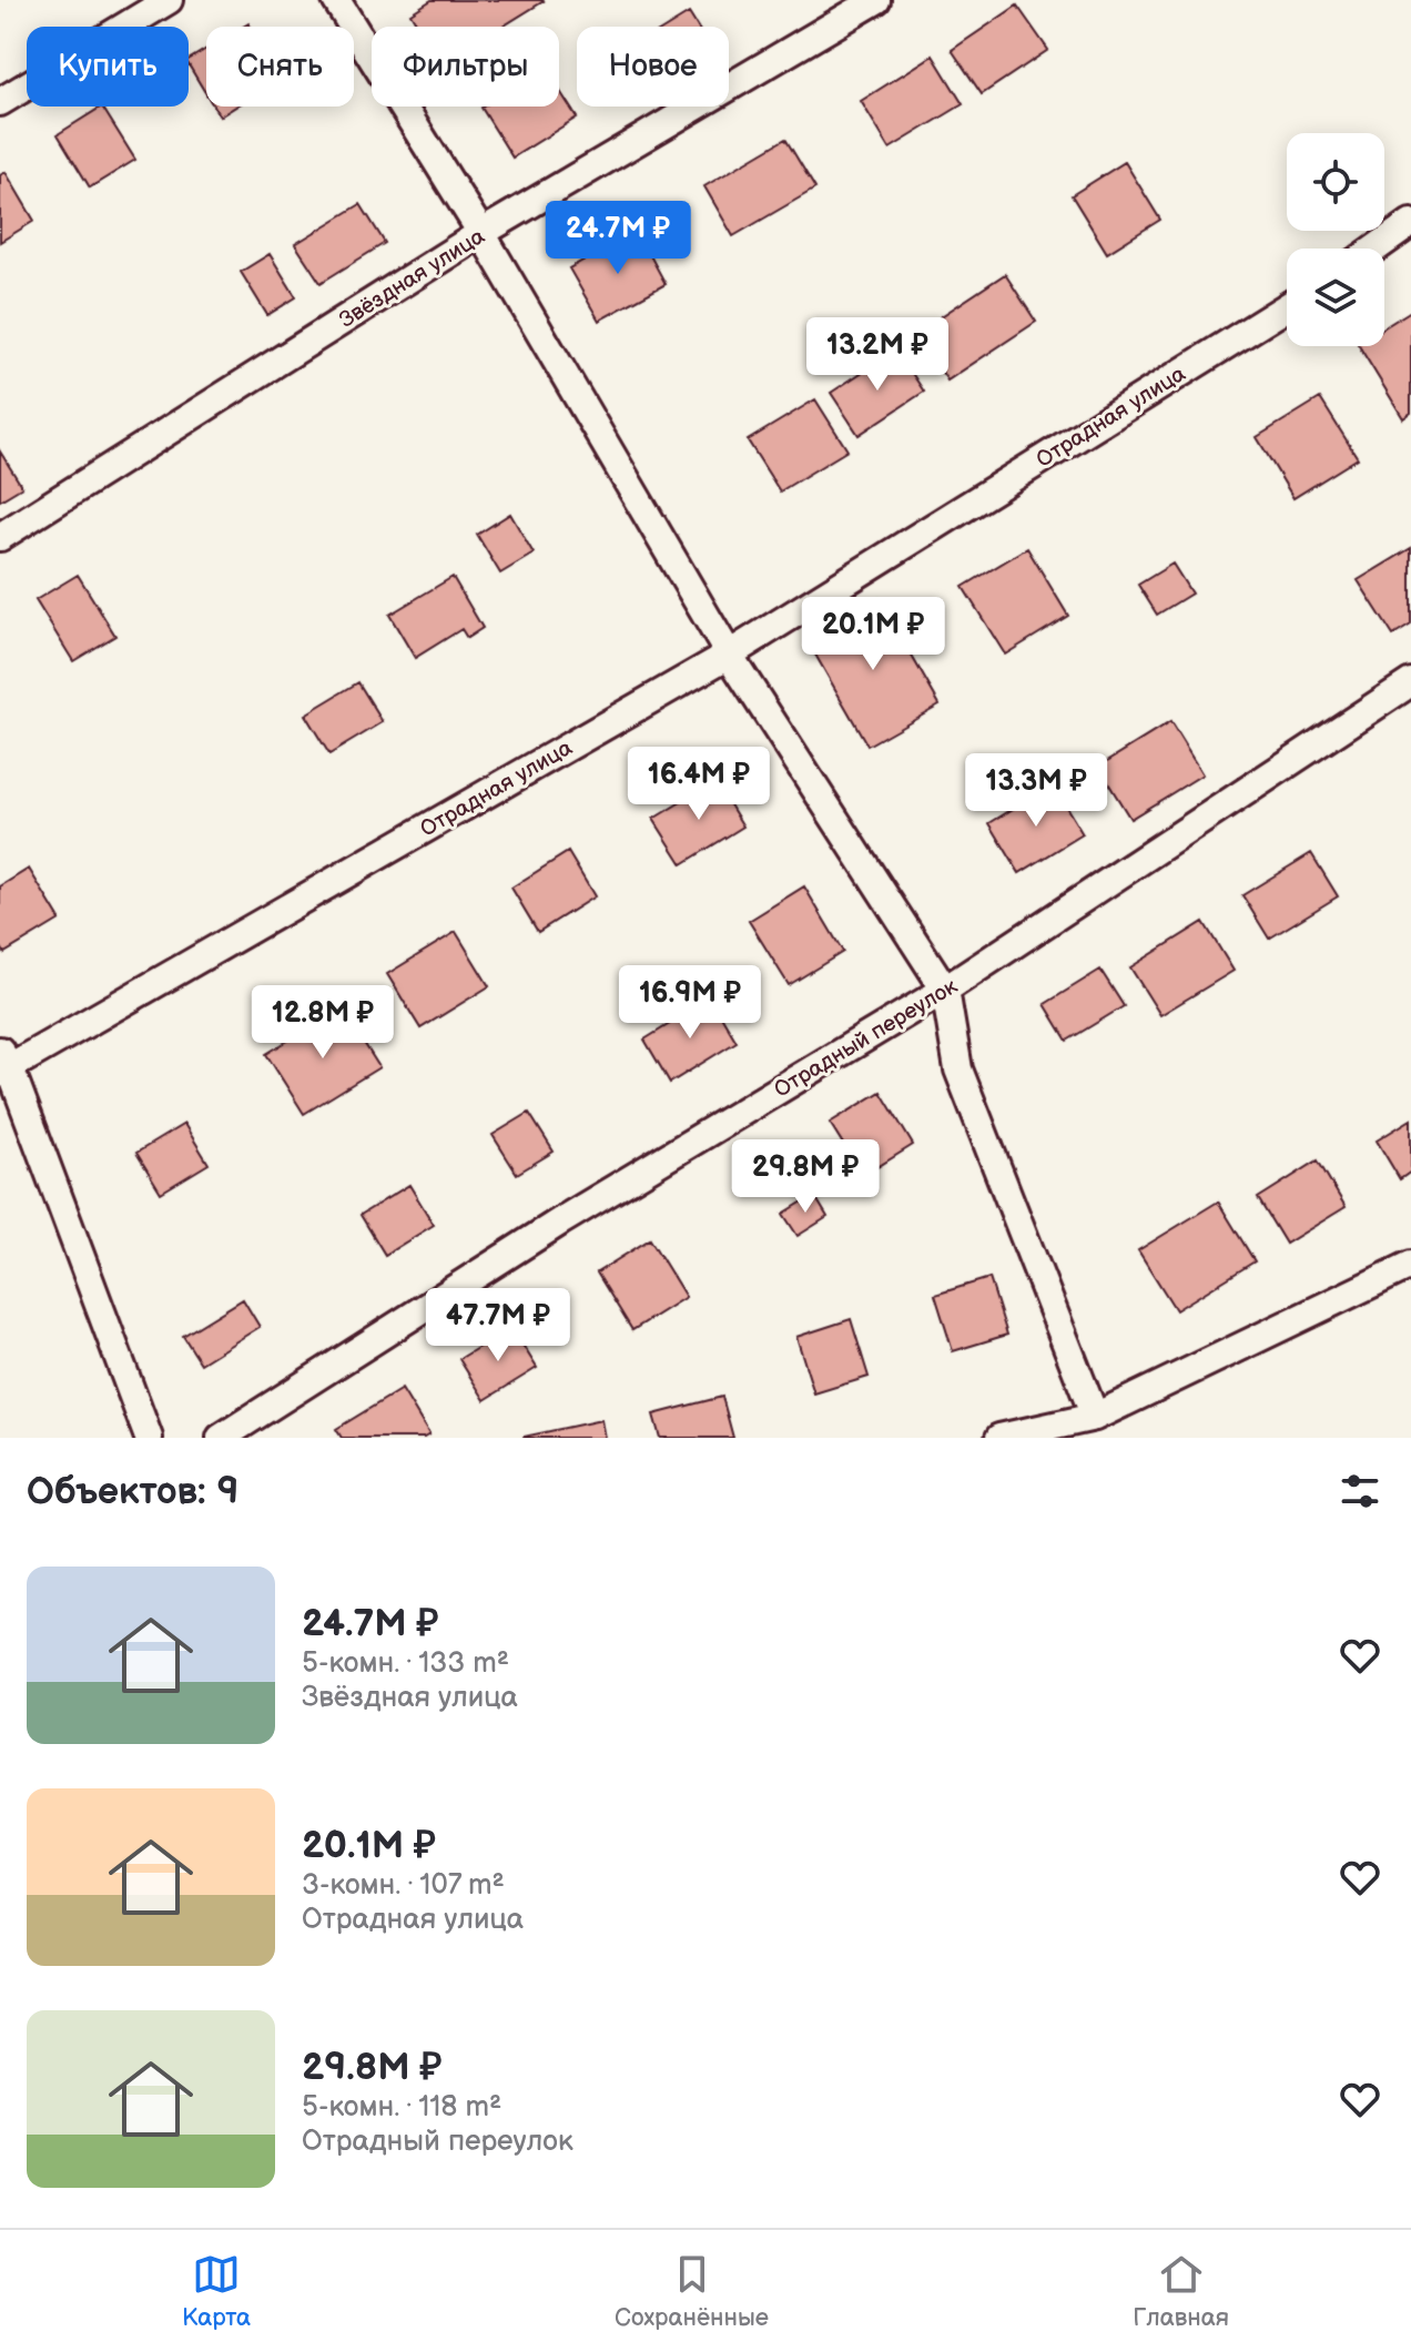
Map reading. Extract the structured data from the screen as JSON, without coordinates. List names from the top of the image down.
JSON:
{
  "streets": {
    "street": ["Звёздная улица", "Отрадная улица", "Отрадный переулок"]
  },
  "page": {
    "chip": [
      "Купить",
      "Снять",
      "Фильтры",
      "Новое"
    ],
    "price": [
      "24.7M ₽",
      "13.2M ₽",
      "20.1M ₽",
      "16.4M ₽",
      "13.3M ₽",
      "16.9M ₽",
      "12.8M ₽",
      "29.8M ₽",
      "47.7M ₽"
    ],
    "heading": "Объектов: 9",
    "list": [
      {
        "name": "24.7M ₽",
        "note": "5-комн. · 133 m² · Звёздная улица"
      },
      {
        "name": "20.1M ₽",
        "note": "3-комн. · 107 m² · Отрадная улица"
      },
      {
        "name": "29.8M ₽",
        "note": "5-комн. · 118 m² · Отрадный переулок"
      }
    ],
    "tabs": ["Карта", "Сохранённые", "Главная"]
  }
}
